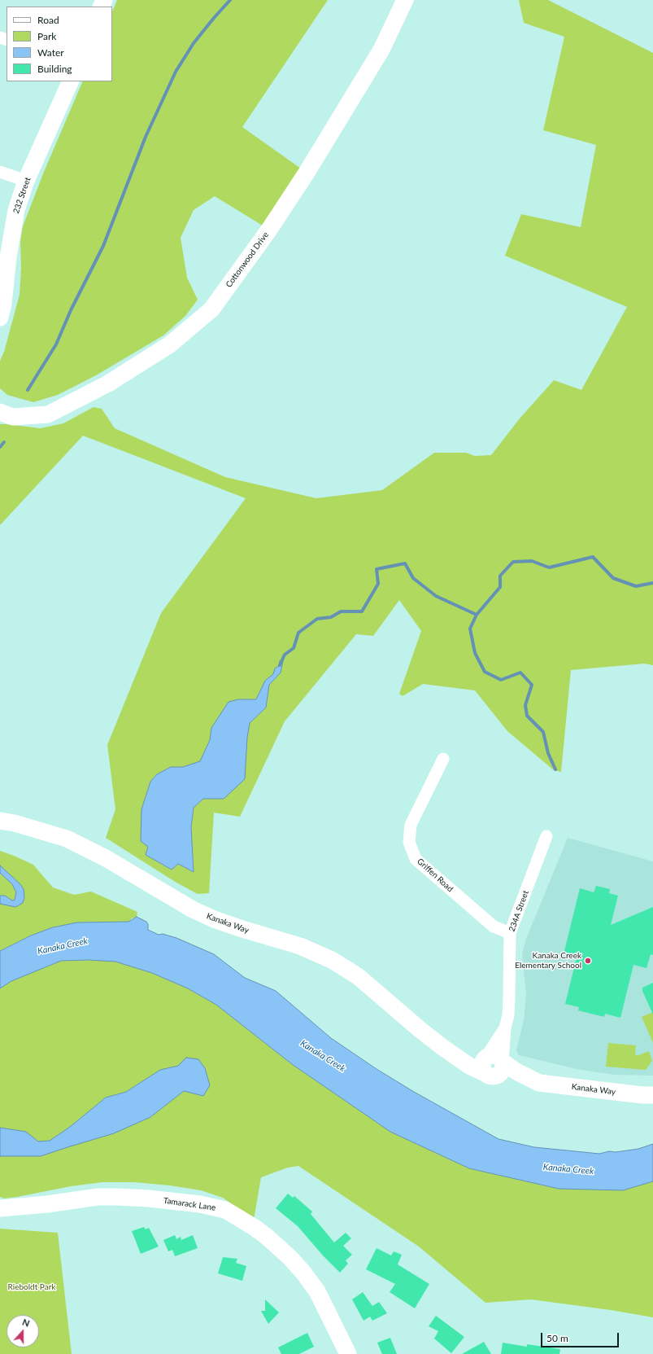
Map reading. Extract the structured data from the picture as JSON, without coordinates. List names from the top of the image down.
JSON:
{
  "streets": {
    "main road": [
      "232 Street",
      "Cottonwood Drive",
      "Kanaka Way",
      "Tamarack Lane"
    ],
    "street": ["Griffen Road", "234A Street"]
  },
  "crossings": [
    ["Griffen Road", "234A Street"],
    ["234A Street", "Kanaka Way"]
  ],
  "water": ["Kanaka Creek"],
  "parks": ["Rieboldt Park"],
  "places": ["Kanaka Creek Elementary School"],
  "legend": [
    "Road",
    "Park",
    "Water",
    "Building"
  ],
  "scale_bar": "50 m",
  "north": "top"
}
